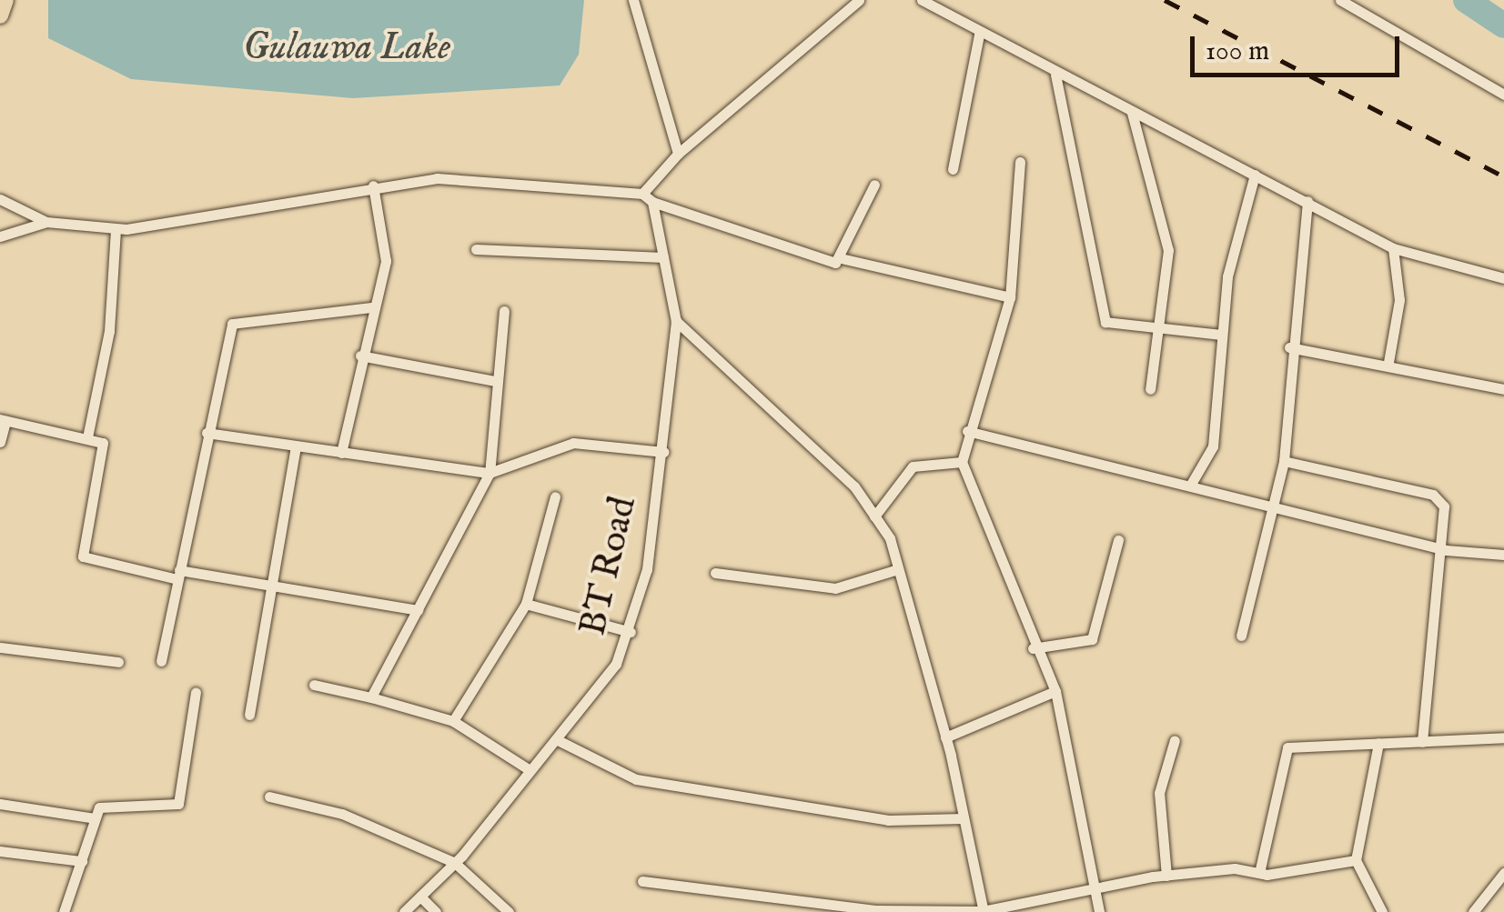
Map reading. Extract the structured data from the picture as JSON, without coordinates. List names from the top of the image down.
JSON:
{
  "streets": {
    "street": ["BT Road"]
  },
  "water": ["Gulauwa Lake"],
  "scale_bar": "100 m"
}
